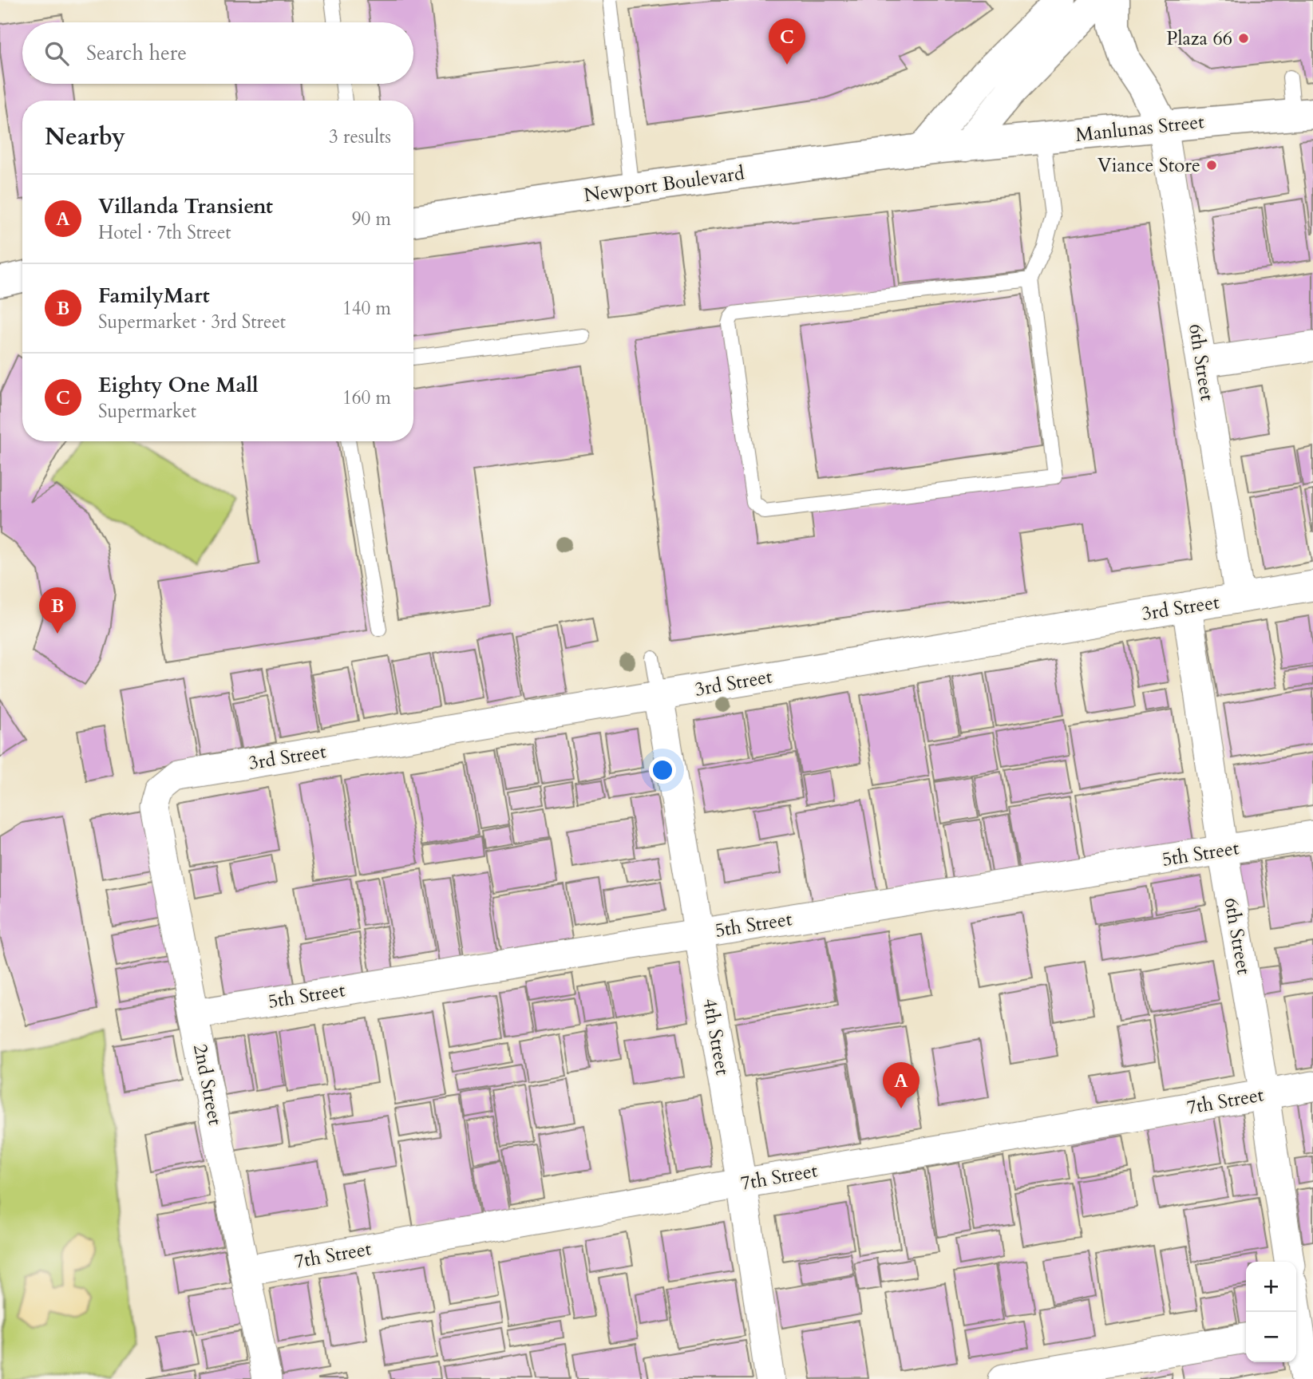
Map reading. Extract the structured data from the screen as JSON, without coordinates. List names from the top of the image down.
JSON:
{
  "streets": {
    "street": [
      "Manlunas Street",
      "Newport Boulevard",
      "6th Street",
      "3rd Street",
      "5th Street",
      "4th Street",
      "2nd Street",
      "7th Street"
    ]
  },
  "crossings": [
    ["Manlunas Street", "Newport Boulevard"],
    ["Manlunas Street", "6th Street"],
    ["6th Street", "3rd Street"],
    ["6th Street", "5th Street"],
    ["6th Street", "7th Street"],
    ["3rd Street", "4th Street"],
    ["3rd Street", "2nd Street"],
    ["5th Street", "4th Street"],
    ["5th Street", "2nd Street"],
    ["4th Street", "7th Street"],
    ["2nd Street", "7th Street"]
  ],
  "places": ["Plaza 66", "Viance Store"],
  "page": {
    "pins": ["C", "B", "A"],
    "search": "Search here",
    "heading": ["Nearby", "3 results"],
    "list": [
      {
        "mark": "A",
        "name": "Villanda Transient",
        "note": "Hotel · 7th Street",
        "value": "90 m"
      },
      {
        "mark": "B",
        "name": "FamilyMart",
        "note": "Supermarket · 3rd Street",
        "value": "140 m"
      },
      {
        "mark": "C",
        "name": "Eighty One Mall",
        "note": "Supermarket",
        "value": "160 m"
      }
    ],
    "map_buttons": ["+", "−"]
  }
}
